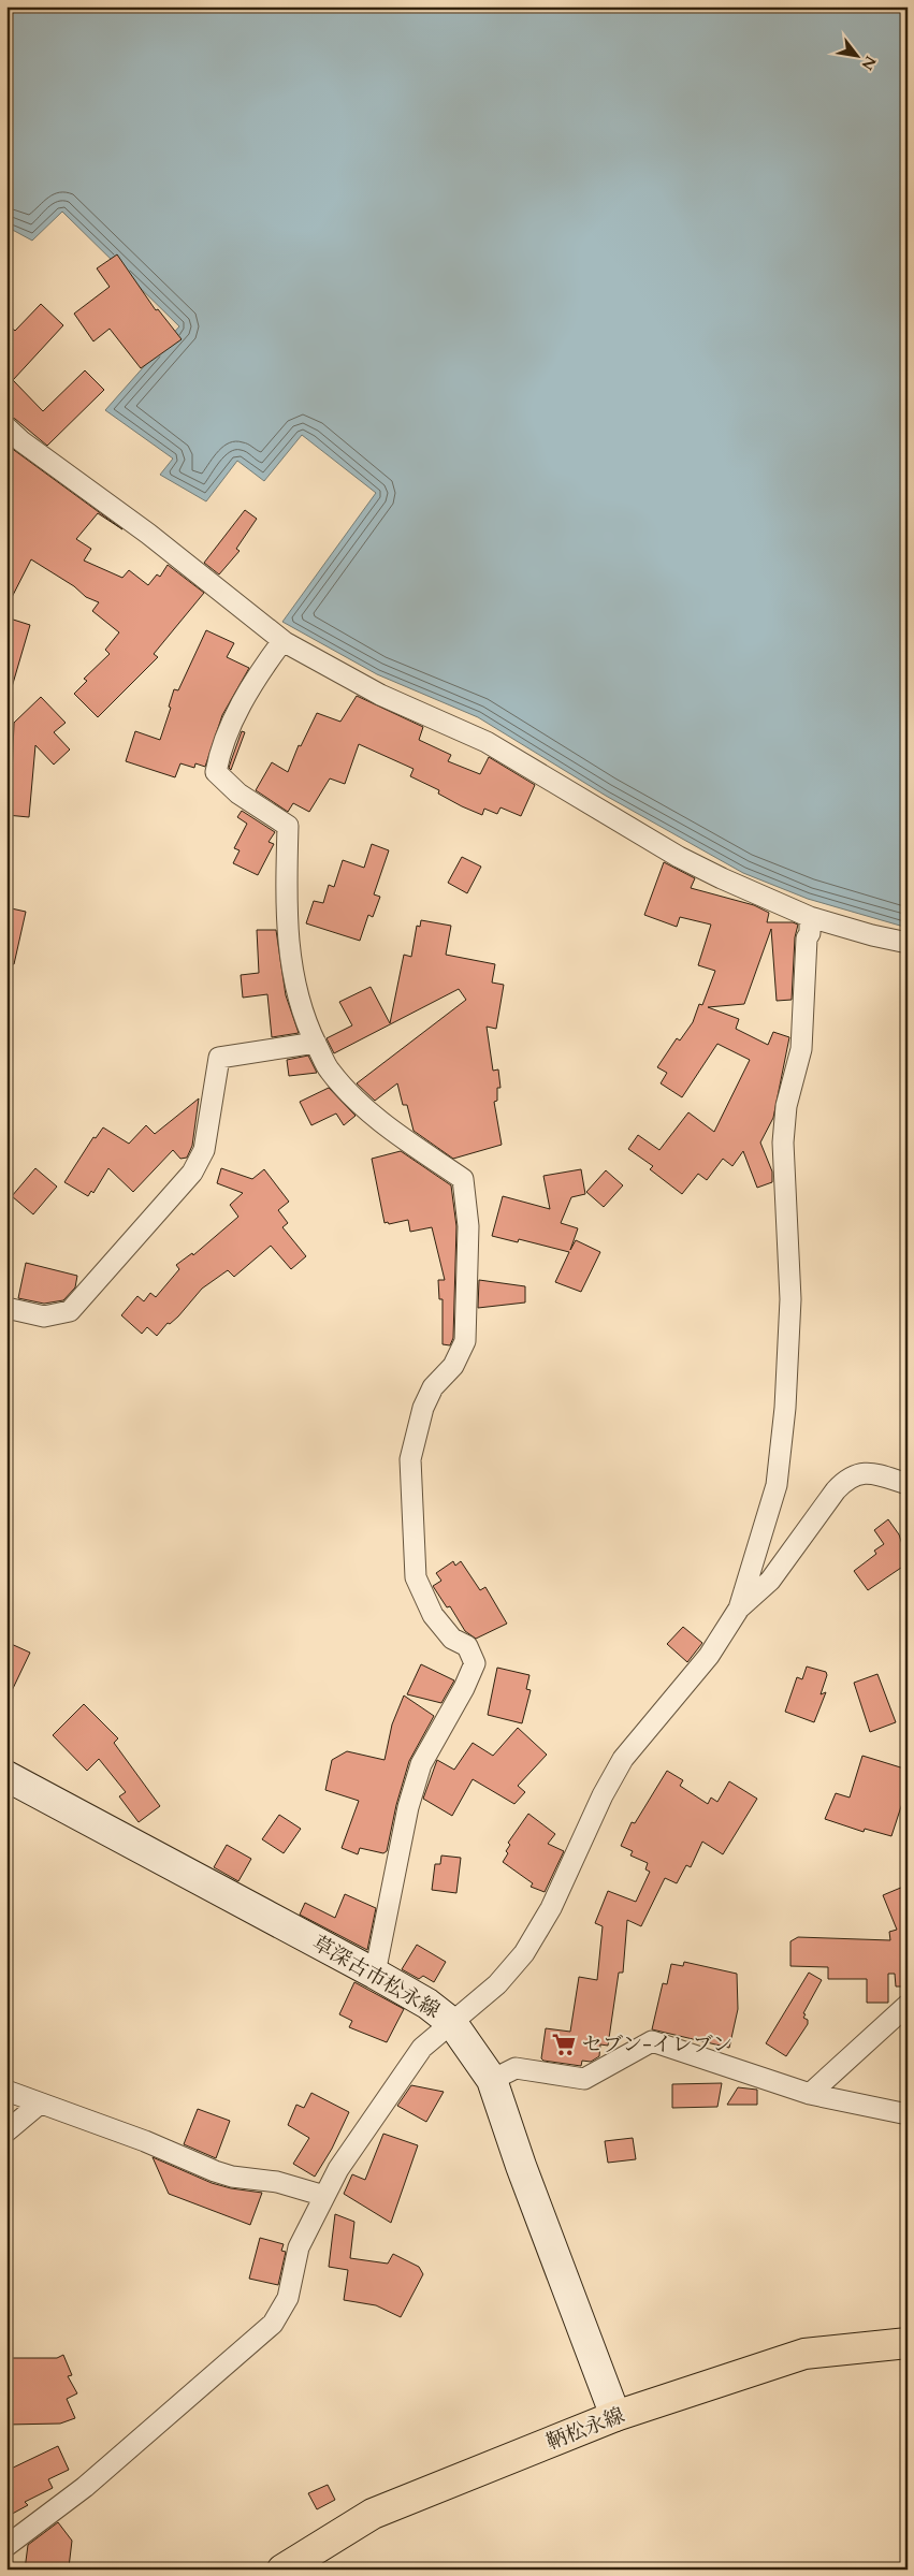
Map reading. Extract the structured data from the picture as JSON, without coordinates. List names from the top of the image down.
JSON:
{
  "streets": {
    "main road": ["草深古市松永線", "鞆松永線"]
  },
  "crossings": [
    ["草深古市松永線", "鞆松永線"]
  ],
  "places": {
    "supermarket": ["セブン-イレブン"]
  },
  "north": "bottom right"
}
